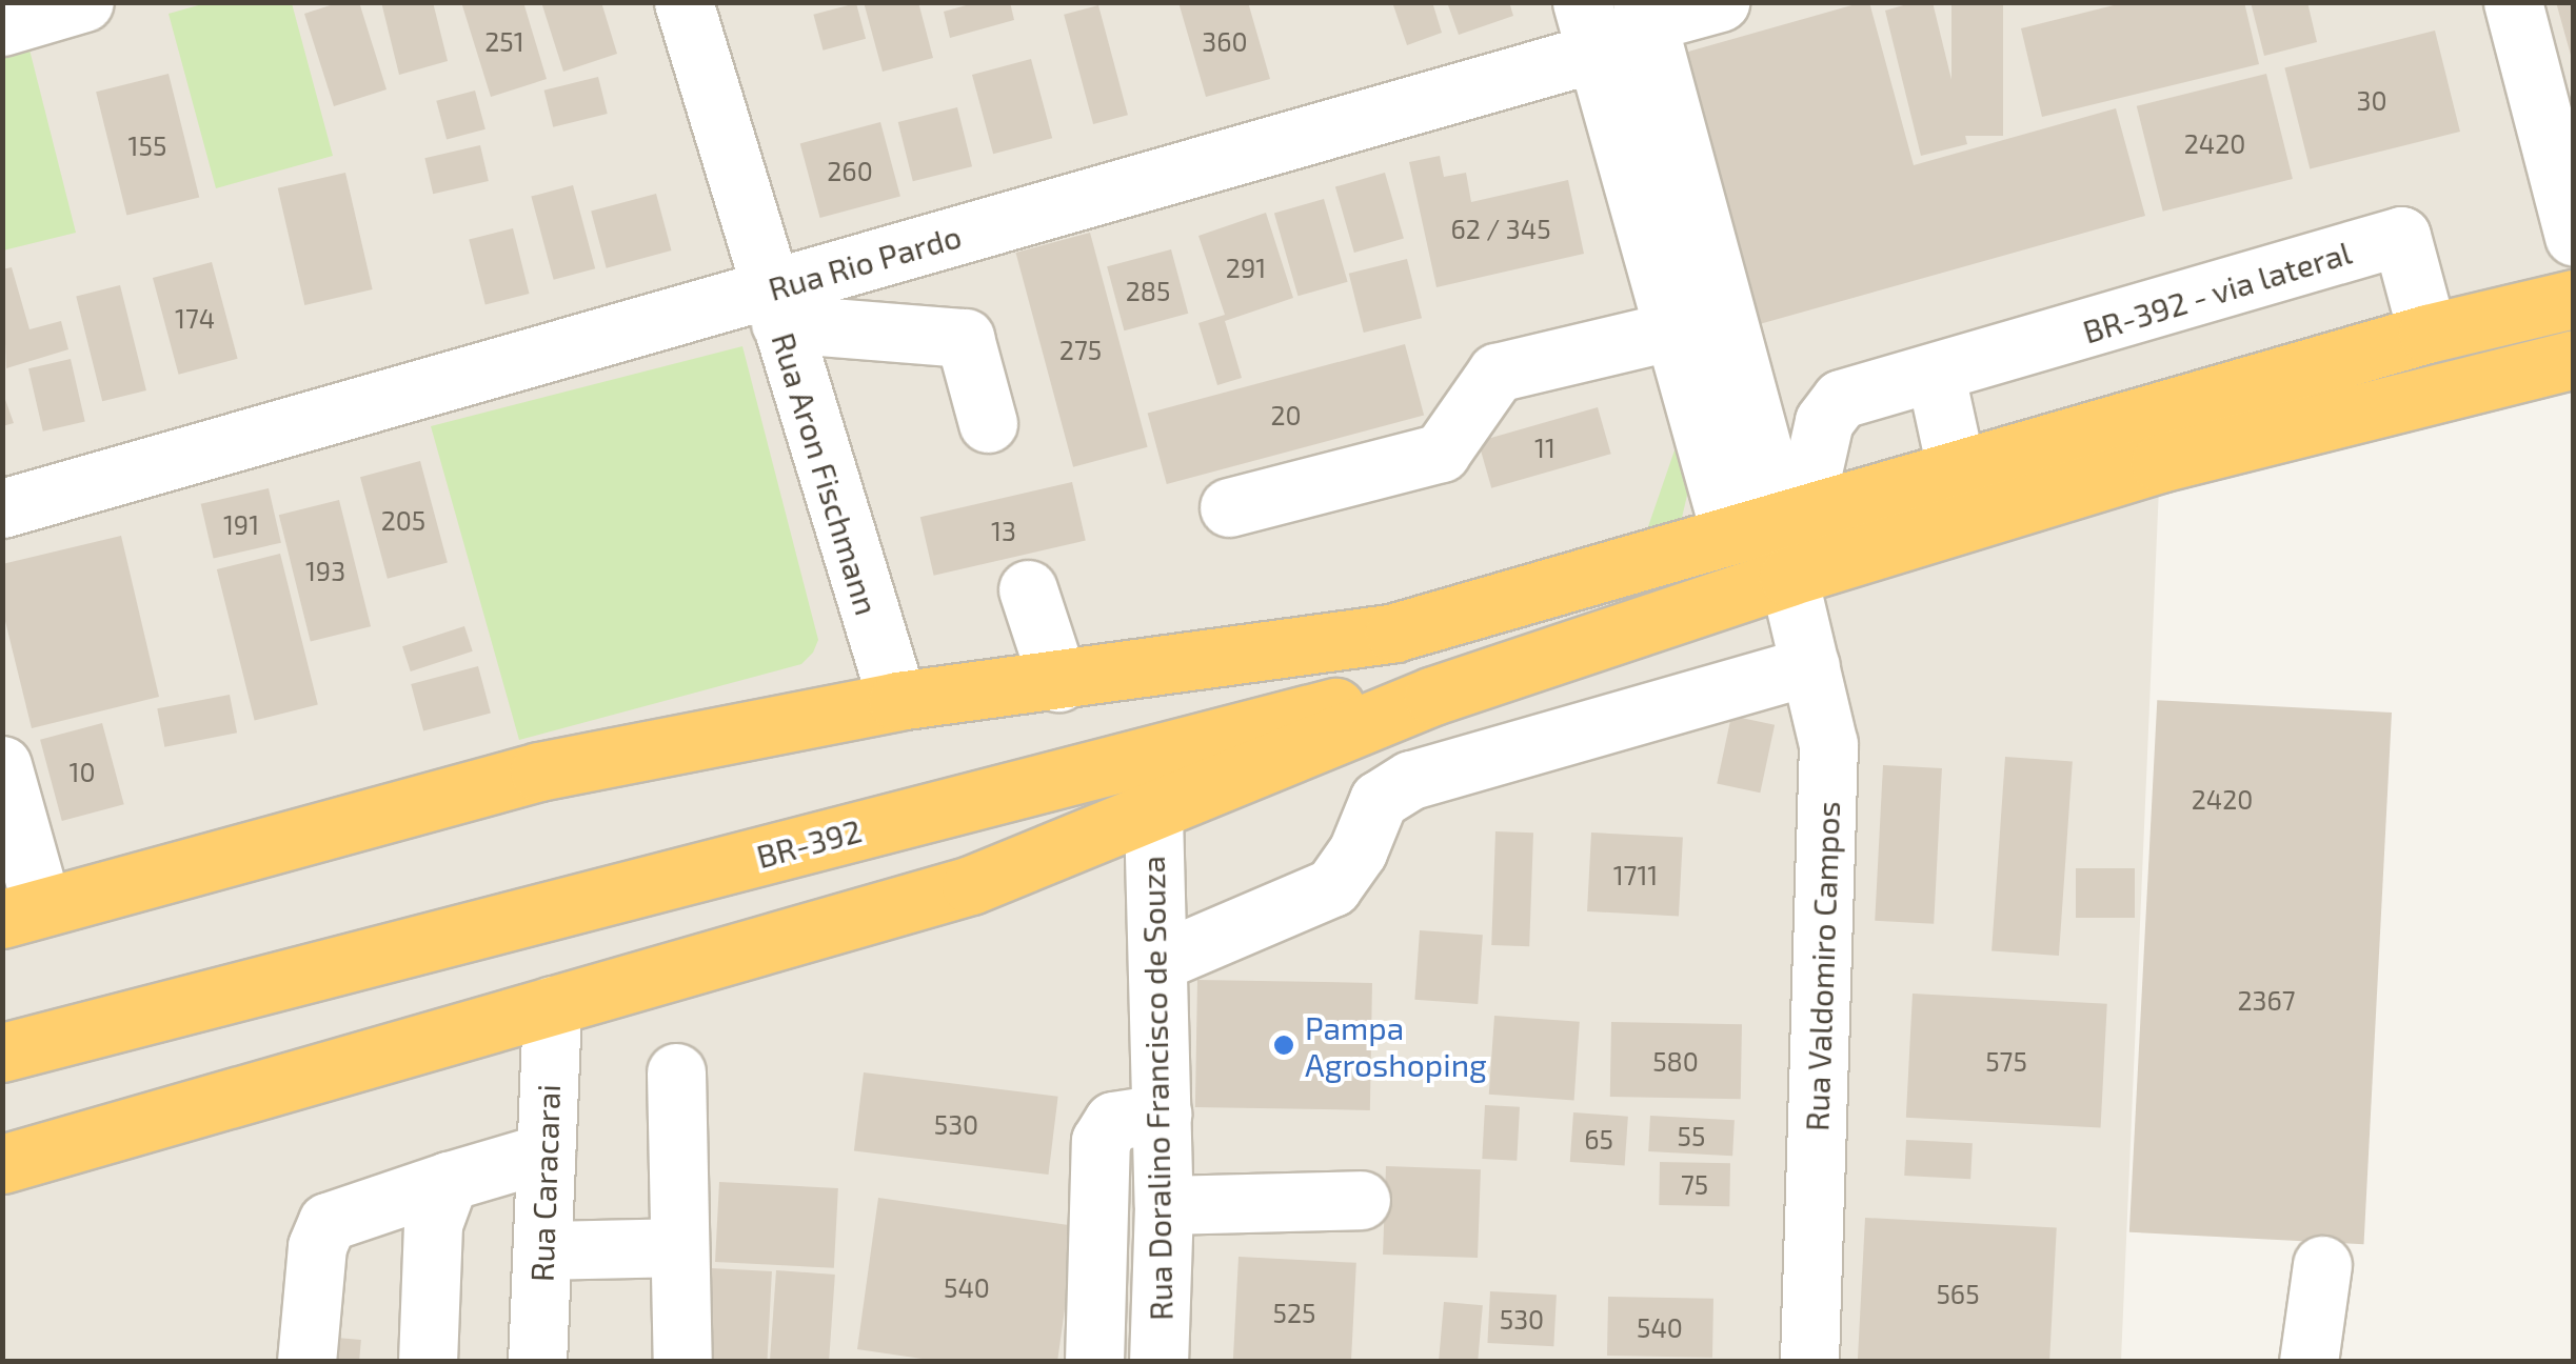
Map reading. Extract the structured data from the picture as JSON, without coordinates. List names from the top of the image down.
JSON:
{
  "streets": {
    "highway": ["BR-392"],
    "street": [
      "Rua Rio Pardo",
      "BR-392 - via lateral",
      "Rua Aron Fischmann",
      "Rua Valdomiro Campos",
      "Rua Doralino Francisco de Souza",
      "Rua Caracarai"
    ]
  },
  "crossings": [
    ["Rua Rio Pardo", "Rua Aron Fischmann"],
    ["BR-392", "Rua Valdomiro Campos"],
    ["BR-392", "Rua Doralino Francisco de Souza"],
    ["BR-392", "Rua Caracarai"]
  ],
  "places": ["Pampa Agroshoping"],
  "house_numbers": [
    "251",
    "360",
    "30",
    "2420",
    "155",
    "260",
    "62 / 345",
    "291",
    "285",
    "174",
    "275",
    "20",
    "11",
    "205",
    "191",
    "13",
    "193",
    "10",
    "2420",
    "1711",
    "2367",
    "580",
    "575",
    "530",
    "55",
    "65",
    "75",
    "540",
    "565",
    "525",
    "530",
    "540"
  ]
}
